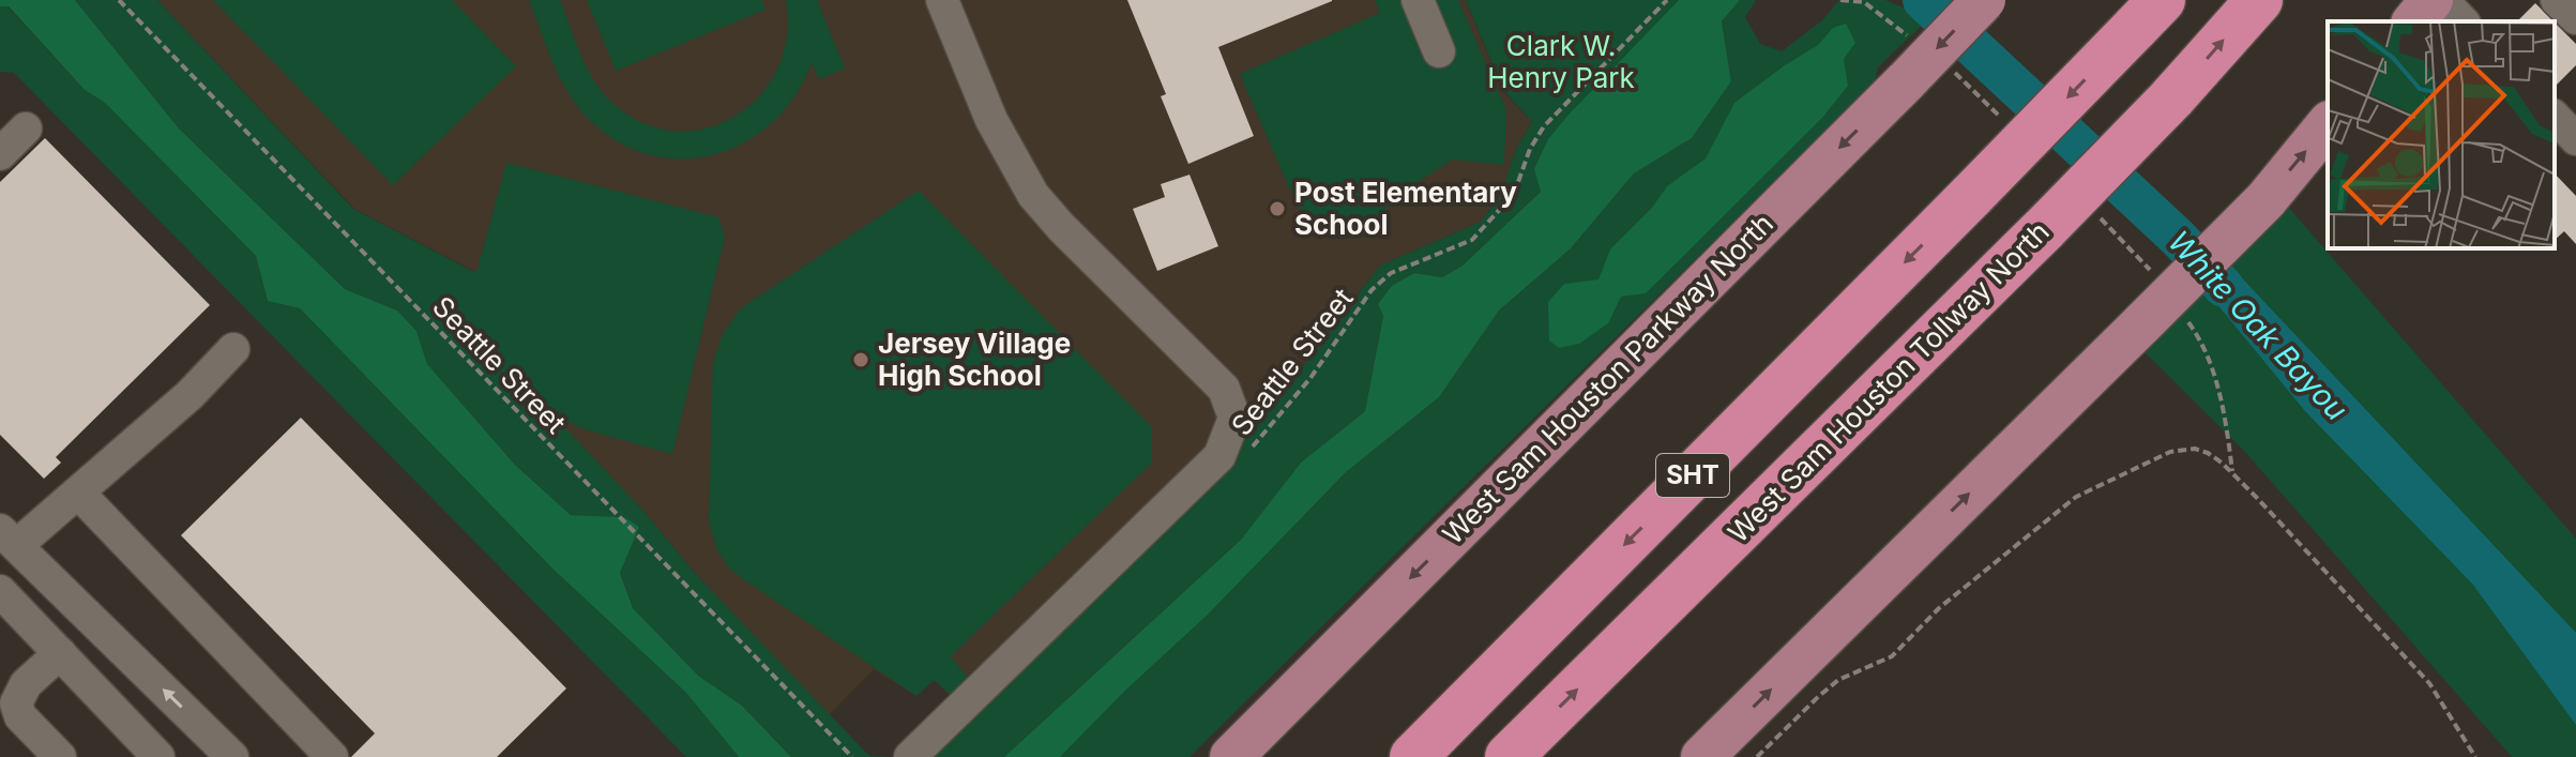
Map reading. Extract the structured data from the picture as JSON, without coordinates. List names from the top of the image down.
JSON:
{
  "streets": {
    "highway": ["West Sam Houston Tollway North", "SHT"],
    "main road": ["West Sam Houston Parkway North"],
    "path": ["Seattle Street"]
  },
  "water": ["White Oak Bayou"],
  "parks": ["Clark W. Henry Park"],
  "places": ["Post Elementary School", "Jersey Village High School"]
}
